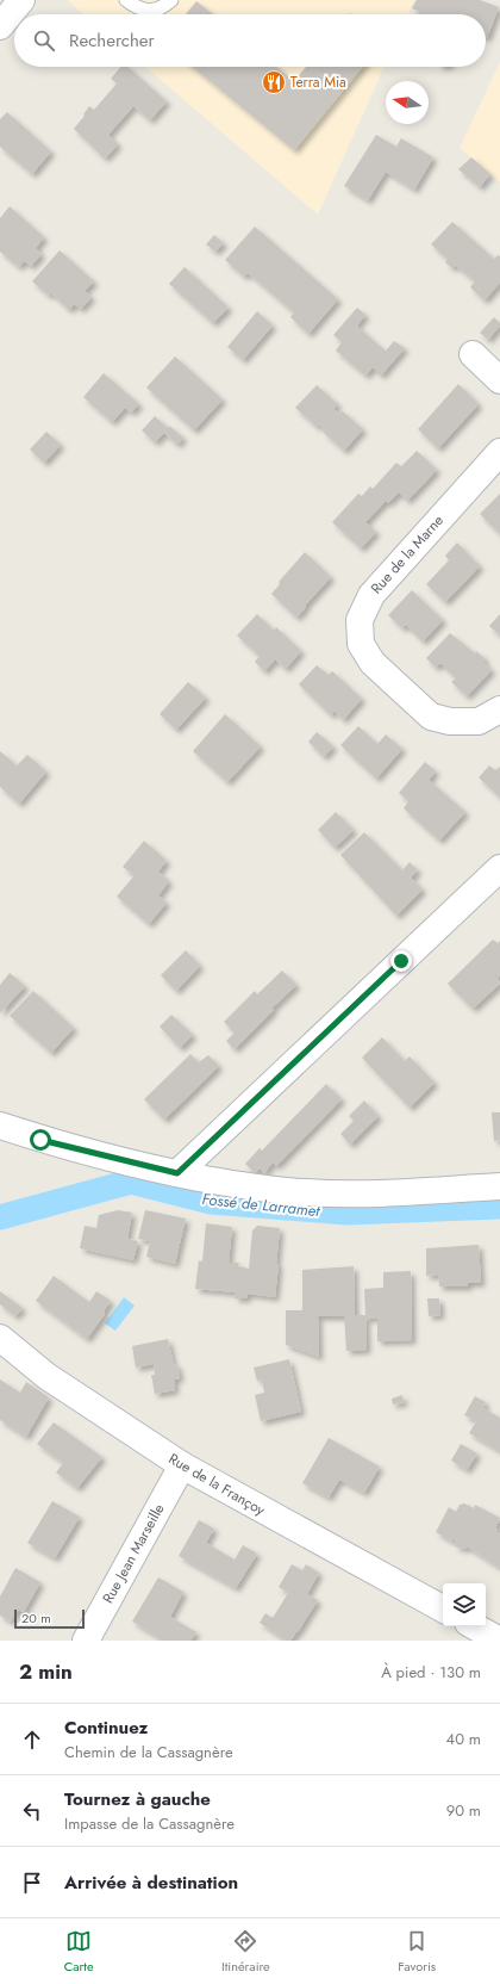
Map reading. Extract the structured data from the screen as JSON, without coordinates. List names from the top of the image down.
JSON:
{
  "streets": {
    "street": ["Rue de la Marne", "Rue de la Françoy", "Rue Jean Marseille"]
  },
  "crossings": [
    ["Rue de la Françoy", "Rue Jean Marseille"]
  ],
  "water": ["Fossé de Larramet"],
  "places": {
    "restaurant": ["Terra Mia"]
  },
  "scale_bar": "20 m",
  "north": "left",
  "page": {
    "search": "Rechercher",
    "scale": "20 m",
    "heading": ["2 min", "À pied · 130 m"],
    "list": [
      ["Continuez", "Chemin de la Cassagnère", "40 m"],
      ["Tournez à gauche", "Impasse de la Cassagnère", "90 m"],
      "Arrivée à destination"
    ],
    "nav": ["Carte", "Itinéraire", "Favoris"]
  }
}
